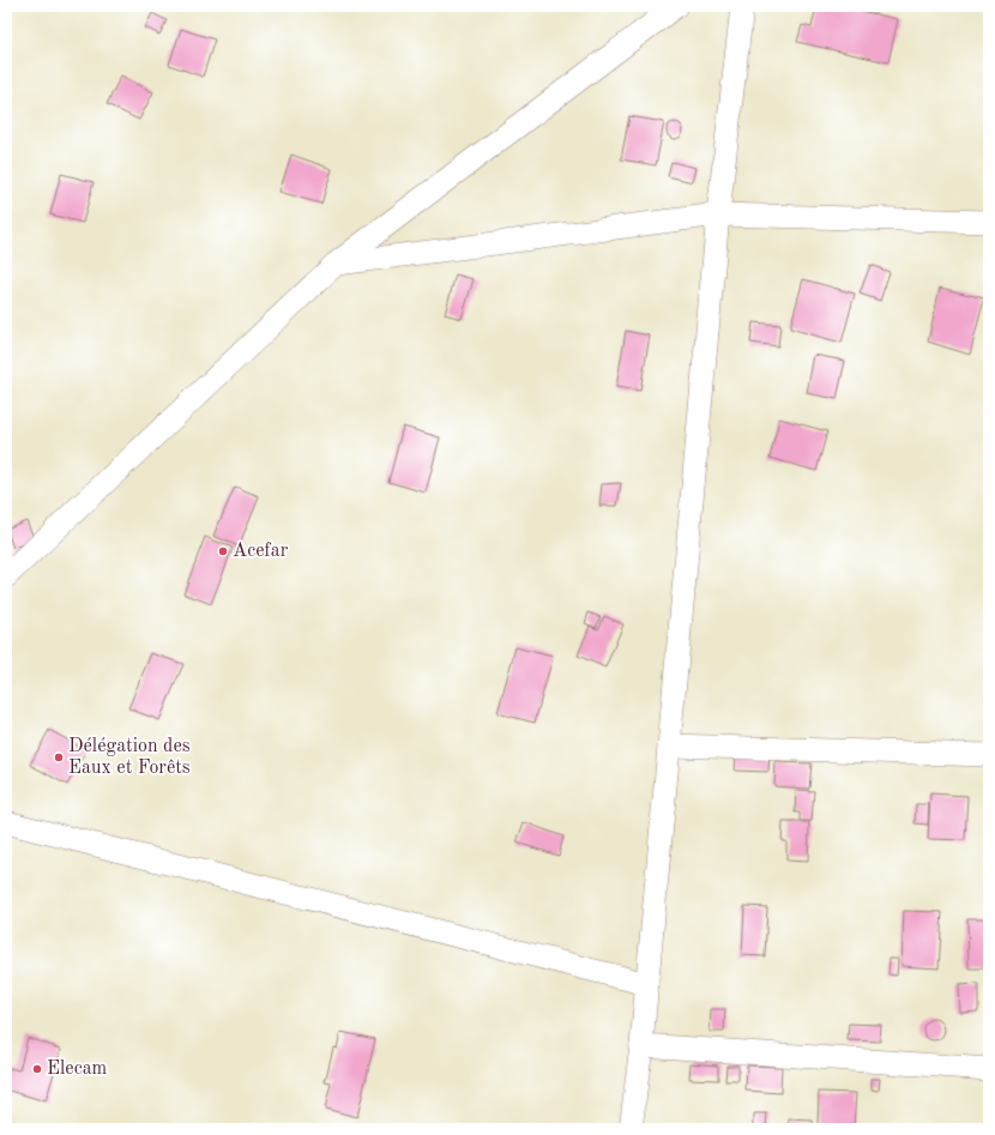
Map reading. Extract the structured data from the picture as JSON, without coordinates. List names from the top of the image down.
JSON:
{
  "places": ["Acefar", "Délégation des Eaux et Forêts", "Elecam"]
}
